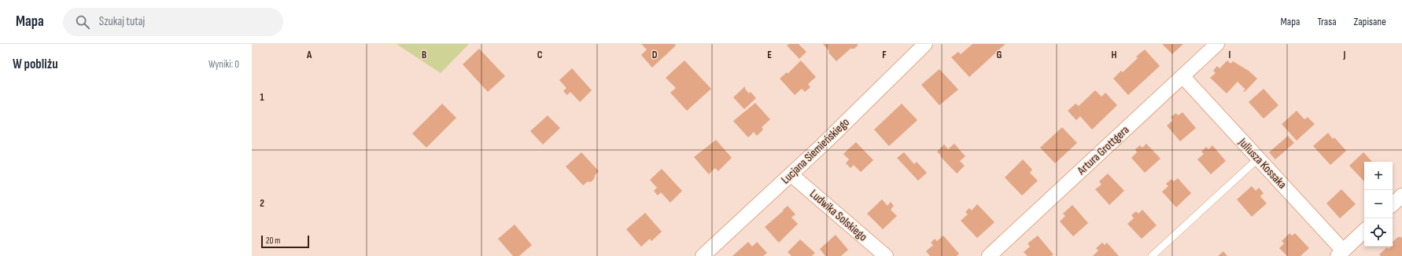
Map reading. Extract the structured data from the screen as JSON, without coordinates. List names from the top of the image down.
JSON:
{
  "streets": {
    "street": [
      "Artura Grottgera",
      "Lucjana Siemieńskiego",
      "Juliusza Kossaka",
      "Ludwika Solskiego"
    ]
  },
  "crossings": [
    ["Artura Grottgera", "Juliusza Kossaka"],
    ["Lucjana Siemieńskiego", "Ludwika Solskiego"]
  ],
  "scale_bar": "20 m",
  "page": {
    "header": "Mapa",
    "search": "Szukaj tutaj",
    "nav": ["Mapa", "Trasa", "Zapisane"],
    "heading": ["W pobliżu", "Wyniki: 0"],
    "map_buttons": ["+", "−"],
    "scale": "20 m"
  },
  "grid": {
    "columns": [
      "A",
      "B",
      "C",
      "D",
      "E",
      "F",
      "G",
      "H",
      "I",
      "J"
    ],
    "rows": ["1", "2"]
  }
}
